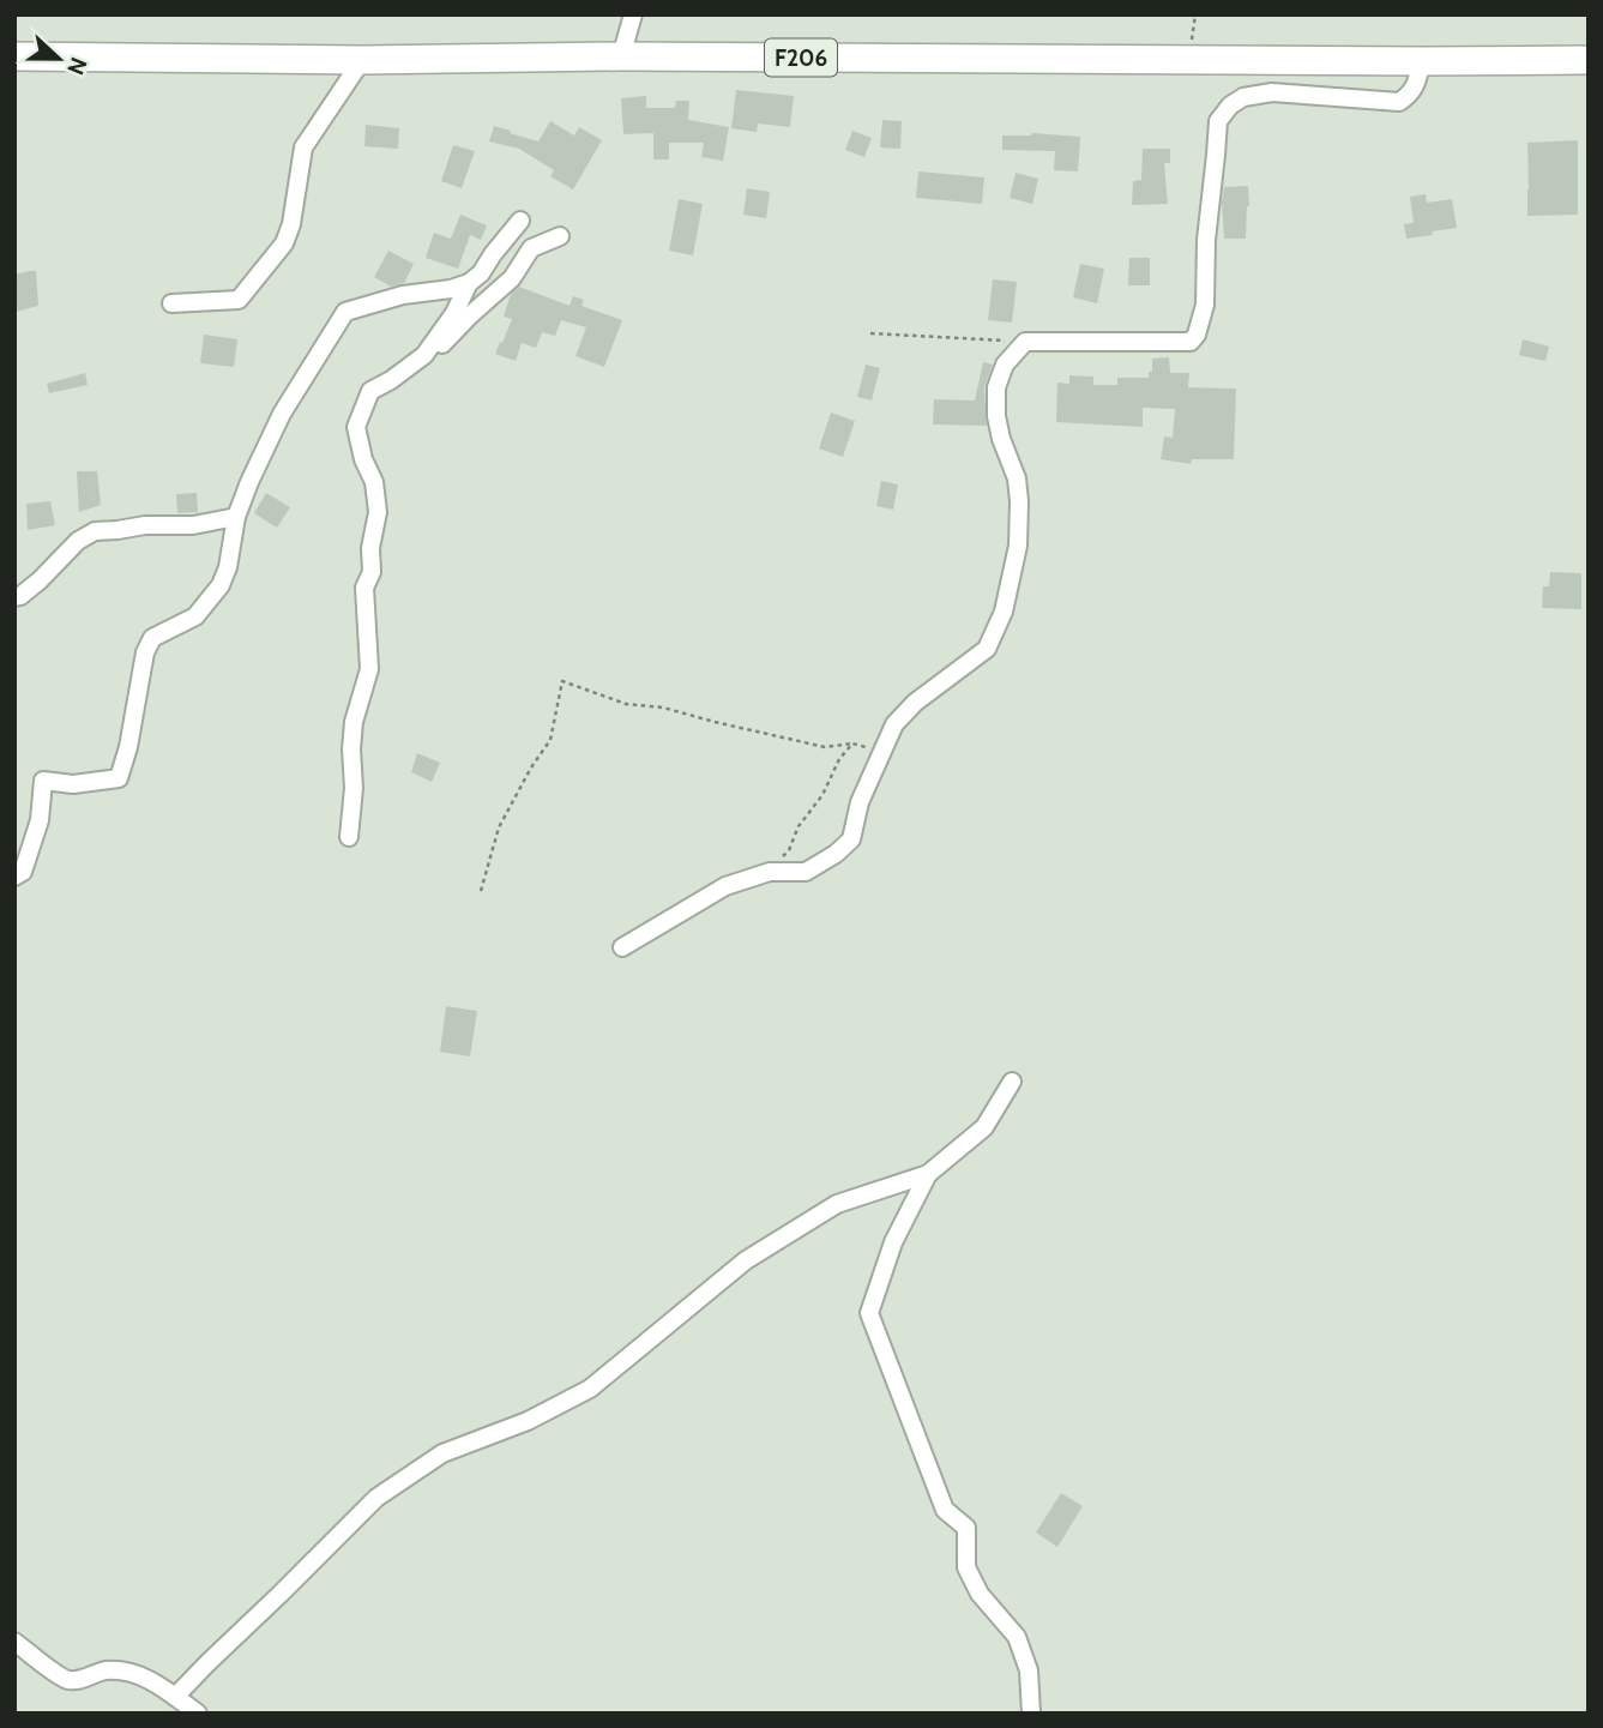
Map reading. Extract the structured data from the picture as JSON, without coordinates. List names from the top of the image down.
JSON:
{
  "streets": {
    "main road": ["F206"]
  },
  "north": "right"
}
